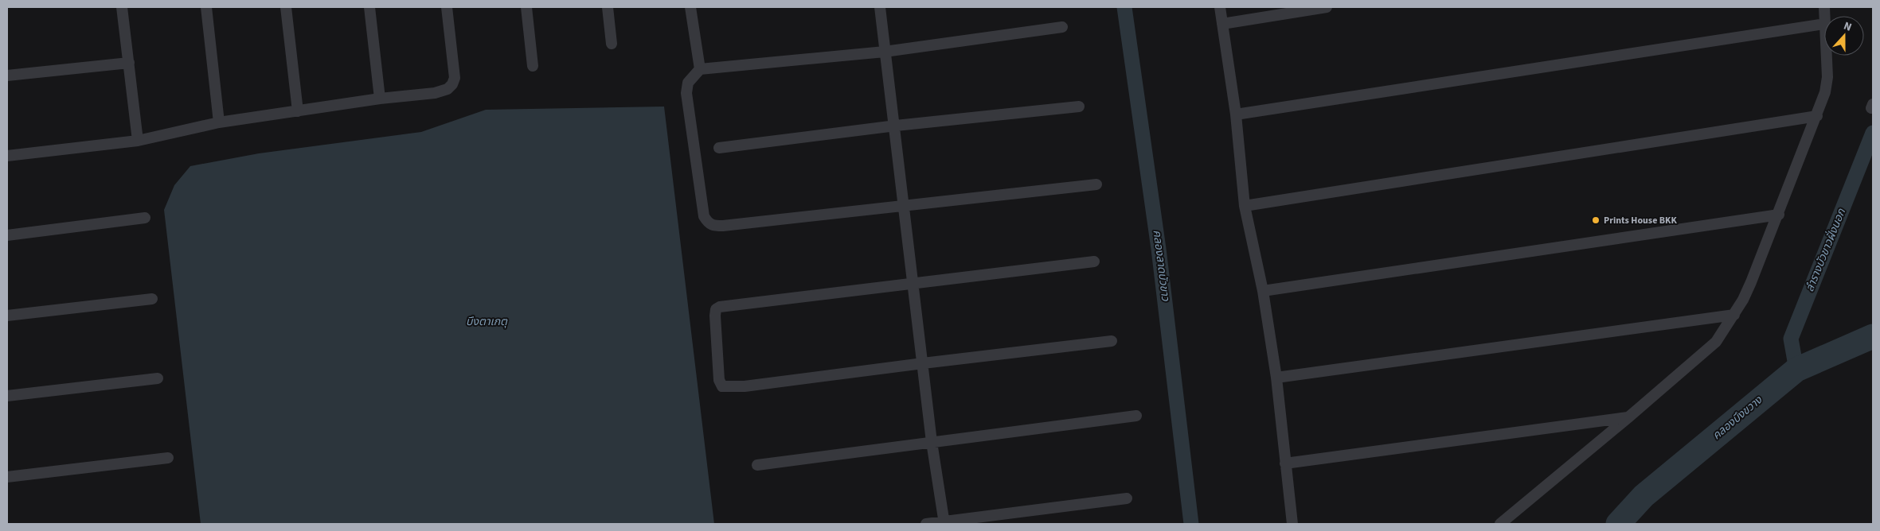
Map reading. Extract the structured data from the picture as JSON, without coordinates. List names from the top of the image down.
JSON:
{
  "water": [
    "ลำรางบัวขาวฝั่งนอก",
    "คลองลาดบัวขาว",
    "บึงตาเกตุ",
    "คลองบึงขวาง"
  ],
  "places": ["Prints House BKK"],
  "north": "top"
}
